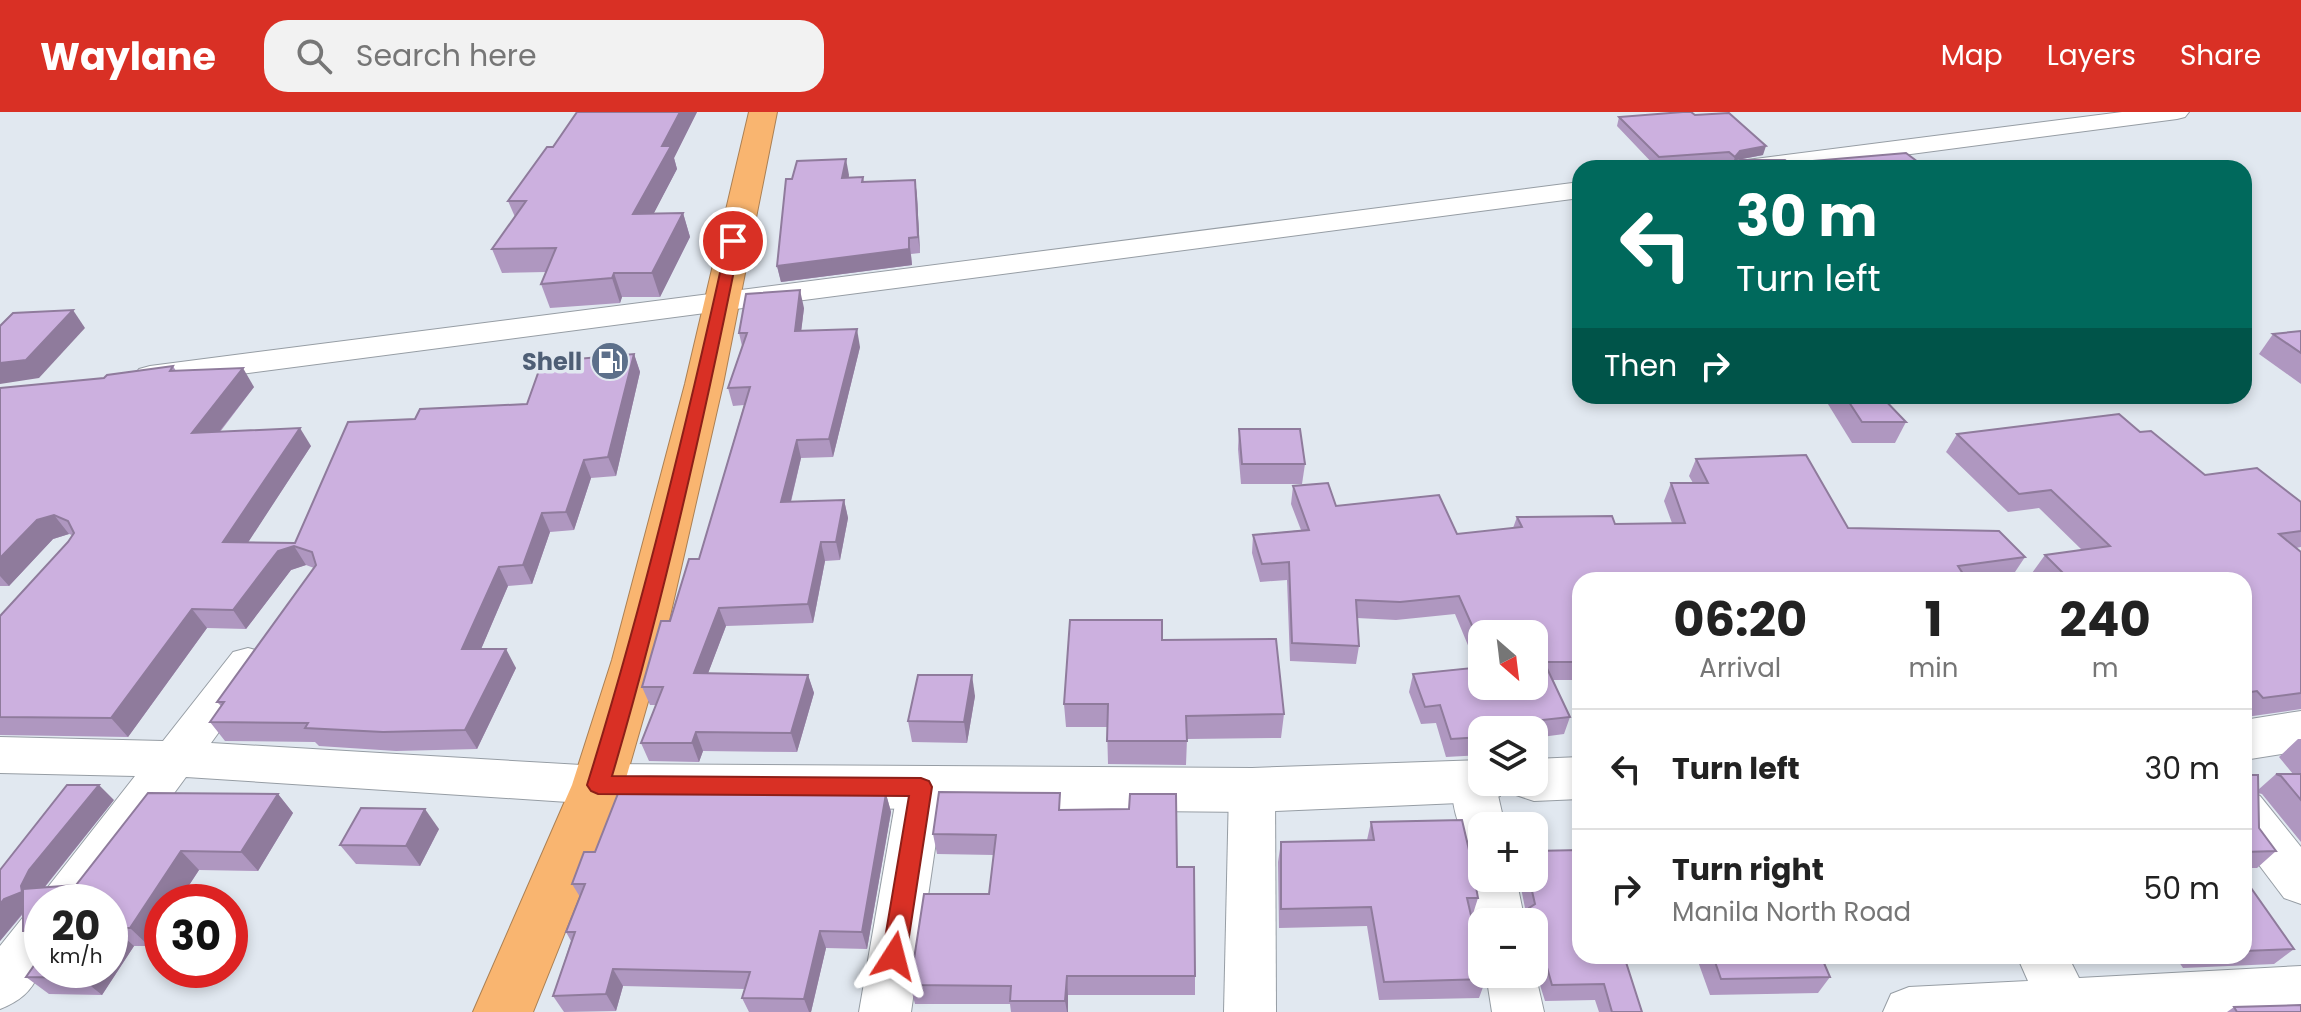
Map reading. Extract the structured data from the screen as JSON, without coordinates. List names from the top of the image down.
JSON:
{
  "places": {
    "fuel station": ["Shell"]
  },
  "north": "bottom right",
  "page": {
    "header": "Waylane",
    "search": "Search here",
    "nav": ["Map", "Layers", "Share"],
    "turn": ["30 m", "Turn left"],
    "then": "Then",
    "eta": [
      "06:20",
      "Arrival",
      "1",
      "min",
      "240",
      "m"
    ],
    "map_buttons": ["+", "−"],
    "list": [
      {
        "name": "Turn left",
        "value": "30 m"
      },
      {
        "name": "Turn right",
        "note": "Manila North Road",
        "value": "50 m"
      }
    ],
    "speed": "20 km/h",
    "limit": "30"
  }
}
